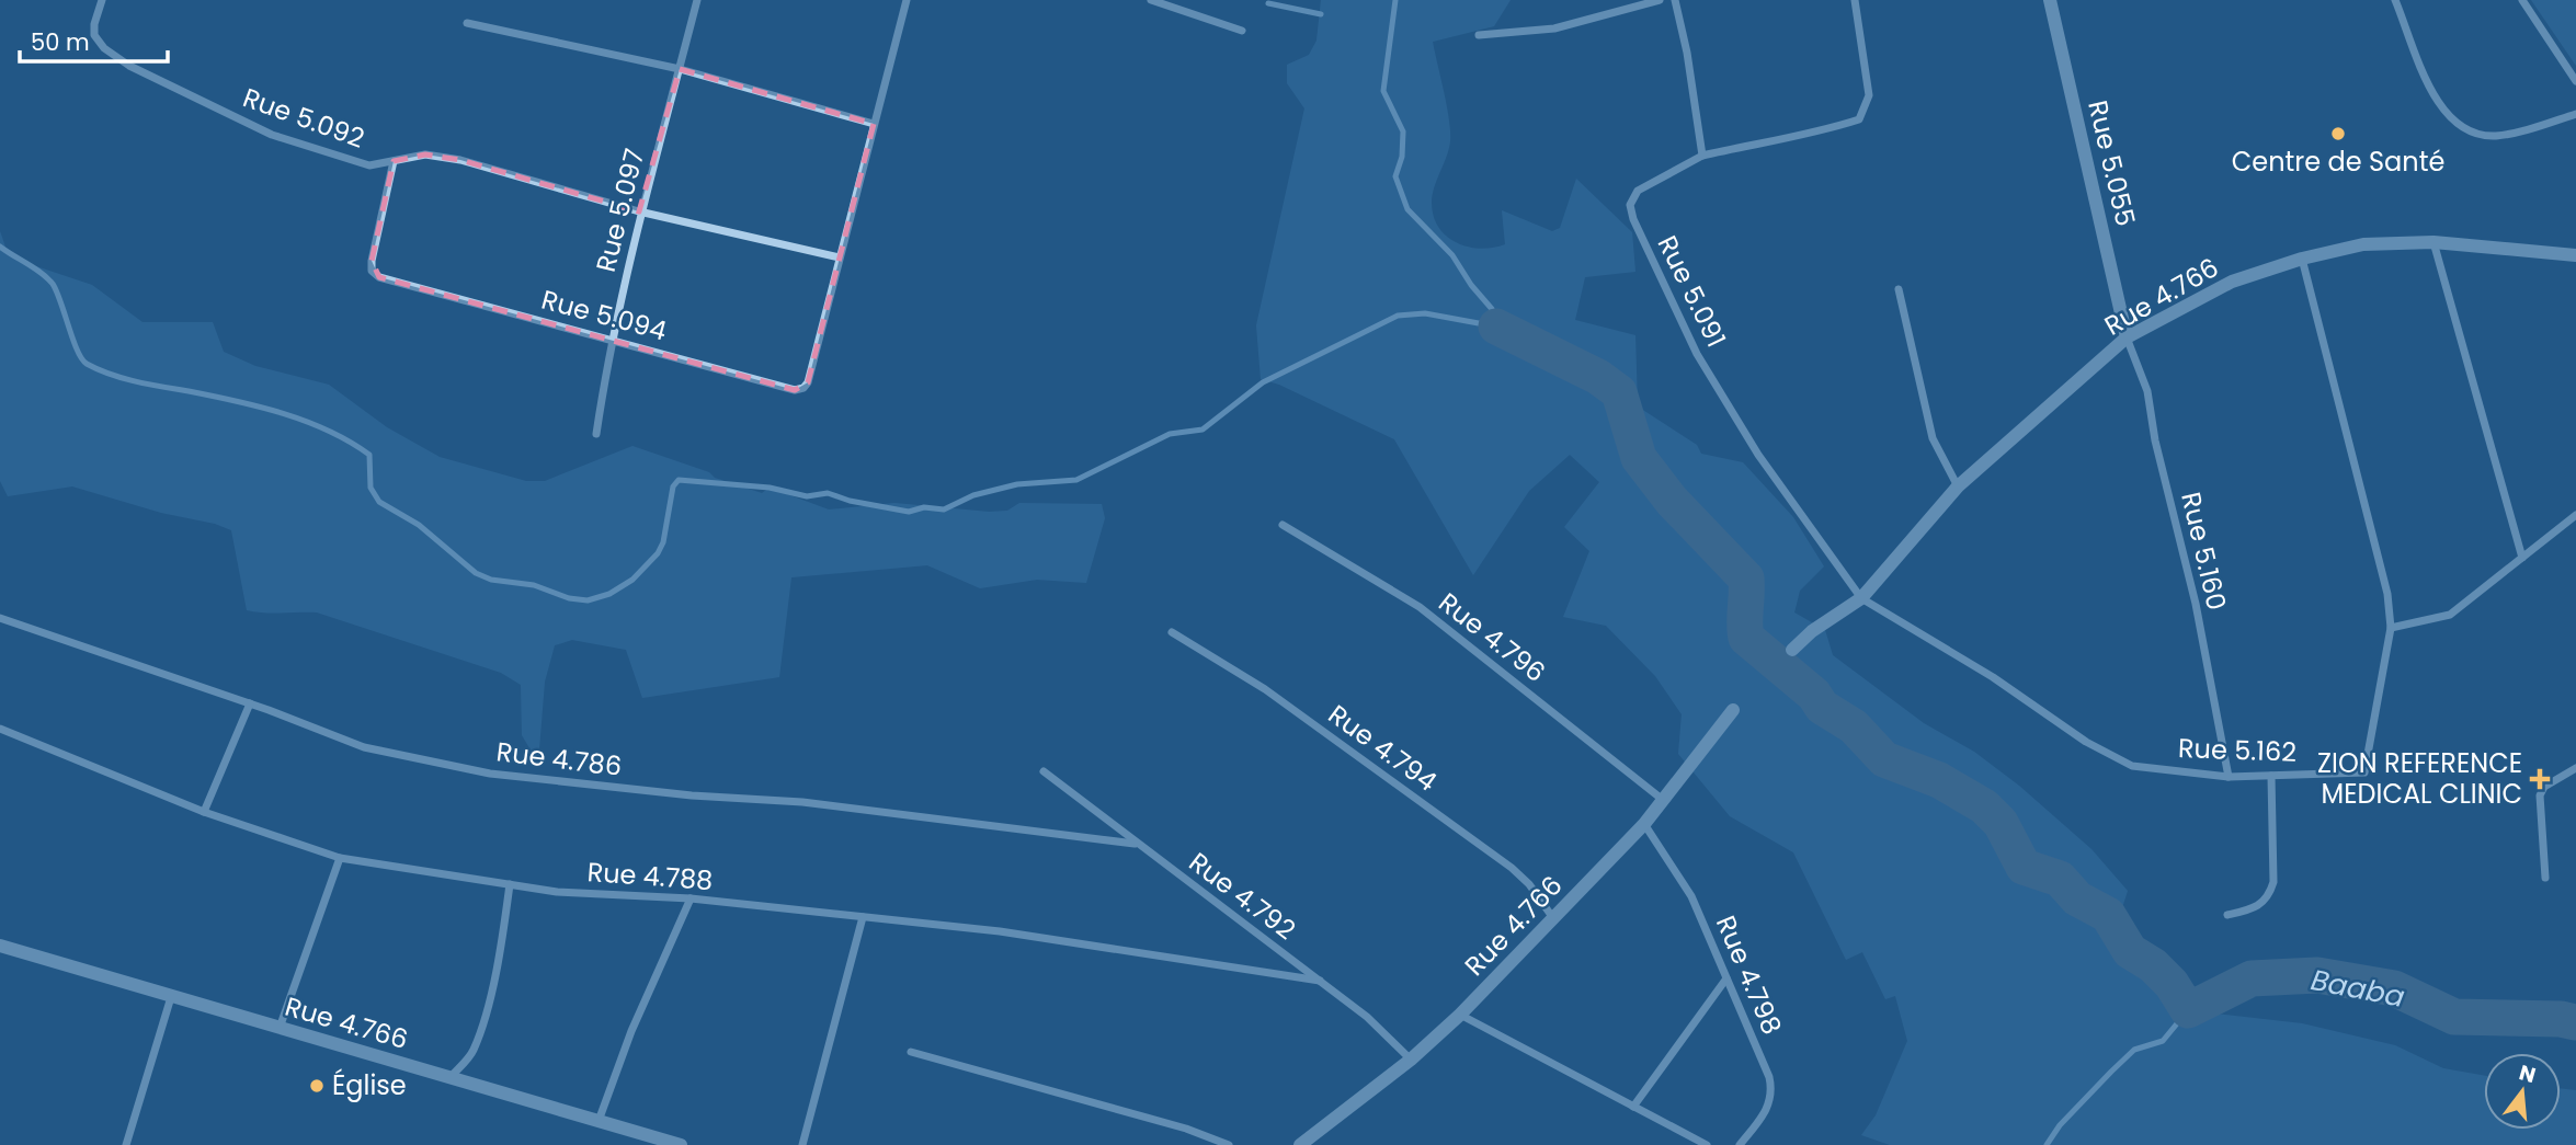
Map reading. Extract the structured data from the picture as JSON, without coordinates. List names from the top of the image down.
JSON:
{
  "streets": {
    "street": [
      "Rue 5.092",
      "Rue 5.055",
      "Rue 5.097",
      "Rue 5.091",
      "Rue 4.766",
      "Rue 5.094",
      "Rue 5.160",
      "Rue 4.796",
      "Rue 4.794",
      "Rue 5.162",
      "Rue 4.786",
      "Rue 4.788",
      "Rue 4.792",
      "Rue 4.798"
    ]
  },
  "crossings": [
    ["Rue 5.092", "Rue 5.097"],
    ["Rue 5.092", "Rue 5.094"],
    ["Rue 5.055", "Rue 4.766"],
    ["Rue 5.055", "Rue 5.160"],
    ["Rue 5.097", "Rue 5.094"],
    ["Rue 5.091", "Rue 4.766"],
    ["Rue 5.091", "Rue 5.162"],
    ["Rue 4.766", "Rue 5.160"],
    ["Rue 4.766", "Rue 4.796"],
    ["Rue 4.766", "Rue 4.794"],
    ["Rue 4.766", "Rue 5.162"],
    ["Rue 4.766", "Rue 4.792"],
    ["Rue 4.766", "Rue 4.798"],
    ["Rue 5.160", "Rue 5.162"],
    ["Rue 4.786", "Rue 4.792"],
    ["Rue 4.788", "Rue 4.792"]
  ],
  "water": ["Baaba"],
  "places": {
    "other": ["Centre de Santé", "Église"],
    "health": ["ZION REFERENCE MEDICAL CLINIC"]
  },
  "scale_bar": "50 m",
  "north": "top"
}
